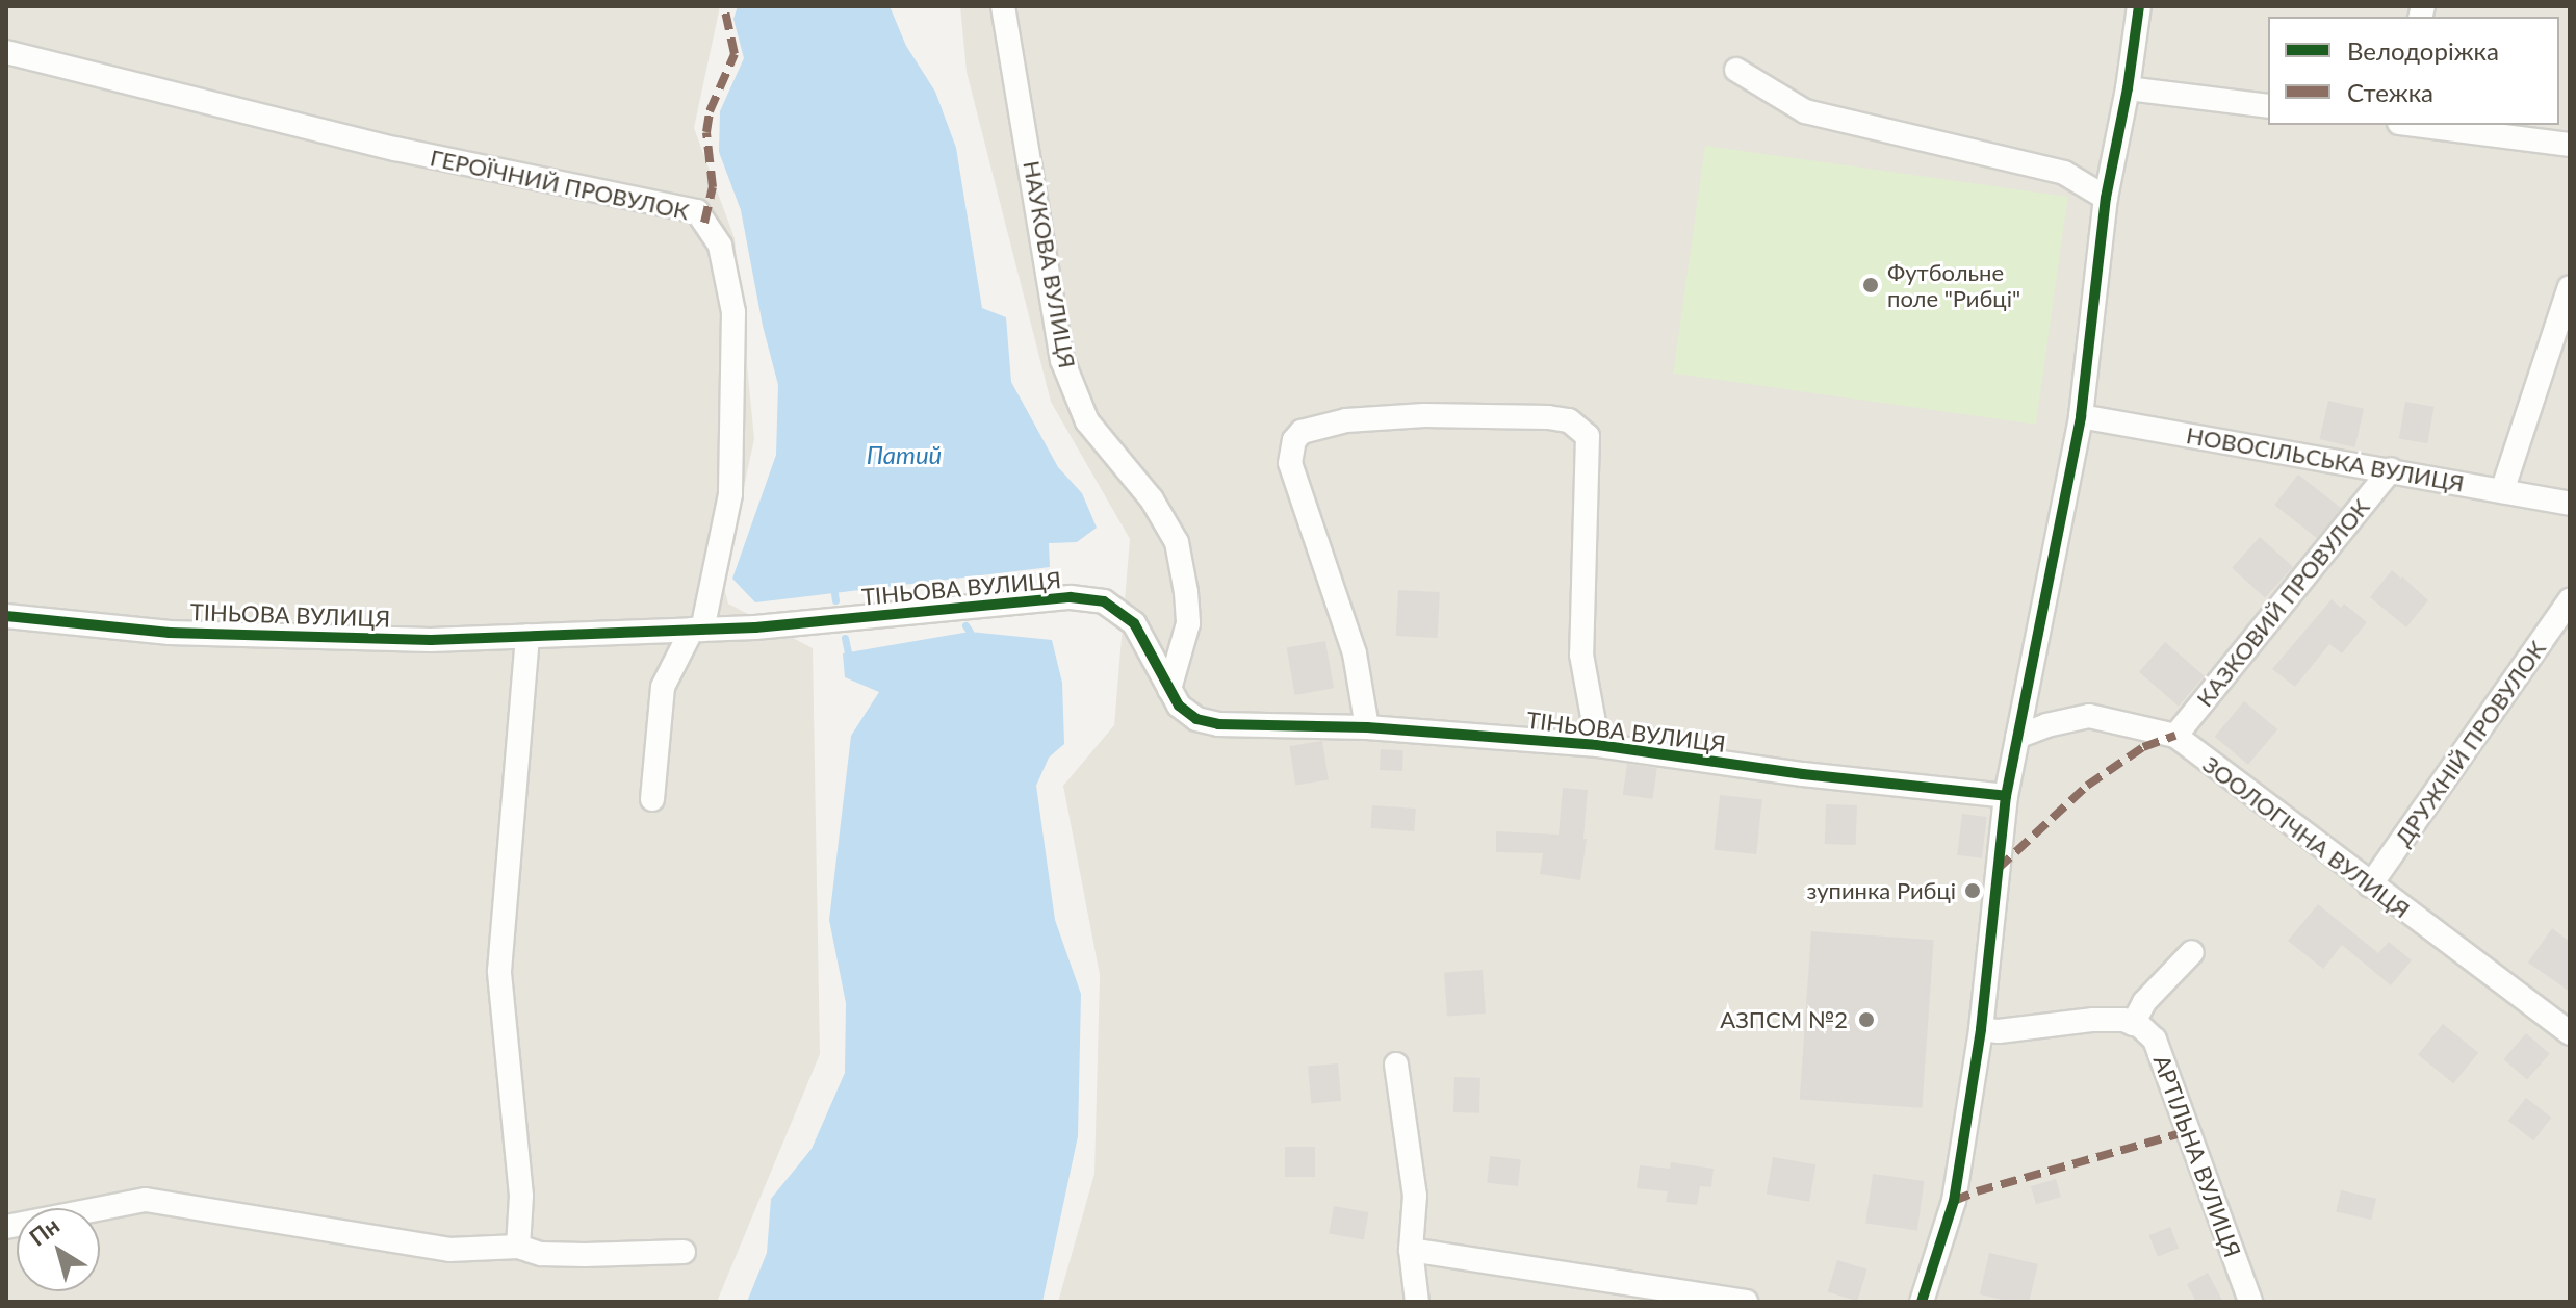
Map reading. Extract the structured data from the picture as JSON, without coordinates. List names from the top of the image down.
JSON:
{
  "streets": {
    "street": [
      "ГЕРОЇЧНИЙ ПРОВУЛОК",
      "НАУКОВА ВУЛИЦЯ",
      "НОВОСІЛЬСЬКА ВУЛИЦЯ",
      "ТІНЬОВА ВУЛИЦЯ",
      "КАЗКОВИЙ ПРОВУЛОК",
      "ДРУЖНІЙ ПРОВУЛОК",
      "ЗООЛОГІЧНА ВУЛИЦЯ",
      "АРТІЛЬНА ВУЛИЦЯ"
    ]
  },
  "crossings": [
    ["ГЕРОЇЧНИЙ ПРОВУЛОК", "ТІНЬОВА ВУЛИЦЯ"],
    ["НАУКОВА ВУЛИЦЯ", "ТІНЬОВА ВУЛИЦЯ"],
    ["НОВОСІЛЬСЬКА ВУЛИЦЯ", "КАЗКОВИЙ ПРОВУЛОК"],
    ["КАЗКОВИЙ ПРОВУЛОК", "ЗООЛОГІЧНА ВУЛИЦЯ"],
    ["ДРУЖНІЙ ПРОВУЛОК", "ЗООЛОГІЧНА ВУЛИЦЯ"]
  ],
  "water": ["Патий"],
  "places": ["Футбольне поле \"Рибці\"", "зупинка Рибці", "АЗПСМ №2"],
  "legend": ["Велодоріжка", "Стежка"],
  "north": "top left"
}
